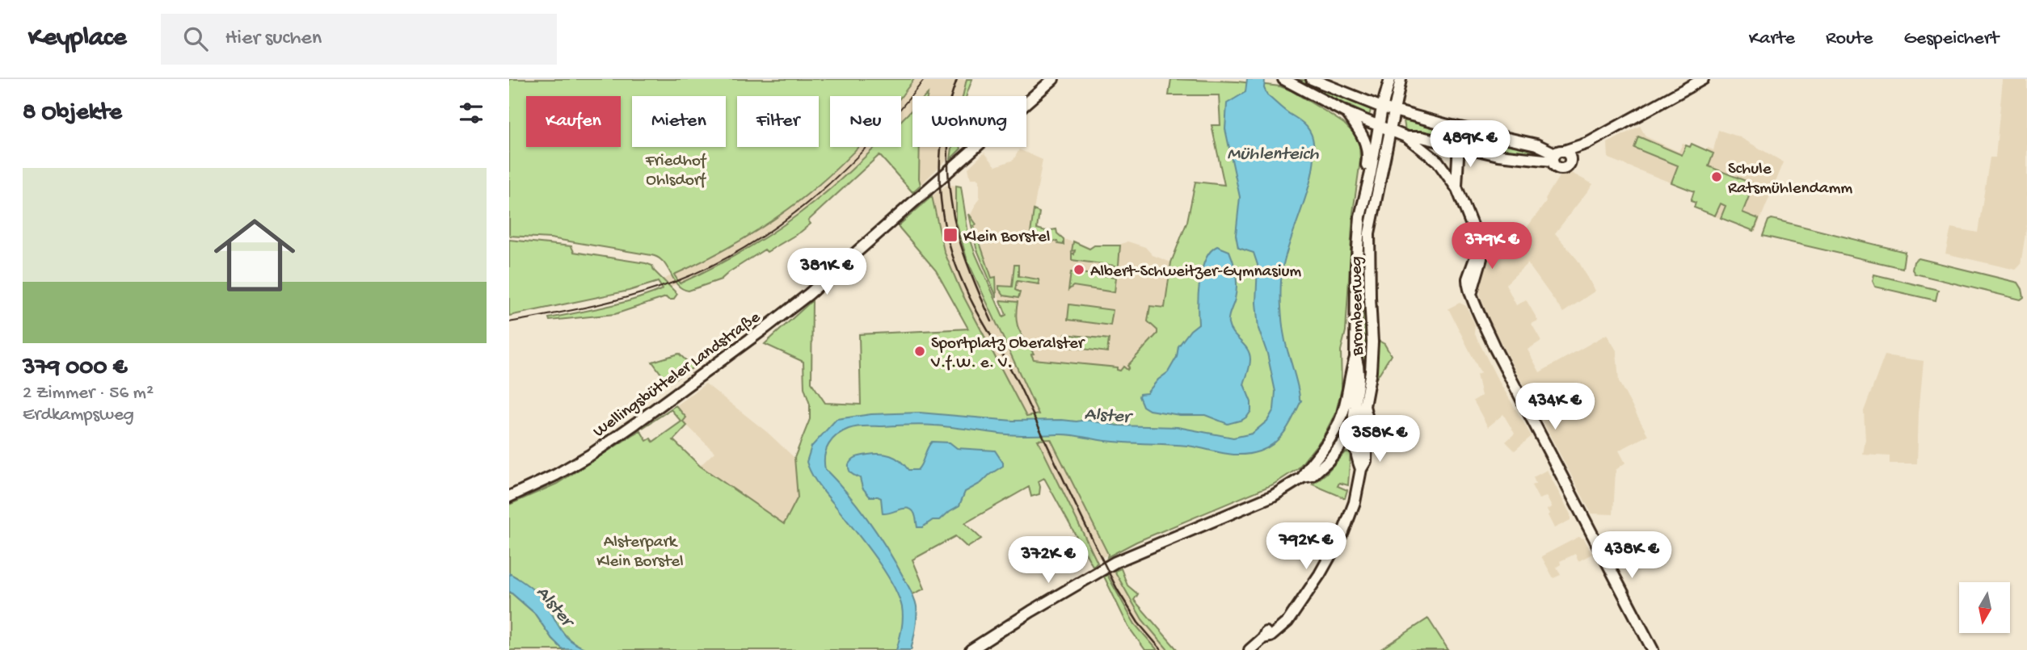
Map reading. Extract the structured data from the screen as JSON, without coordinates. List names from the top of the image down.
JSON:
{
  "streets": {
    "main road": ["Brombeerweg", "Wellingsbütteler Landstraße"]
  },
  "water": ["Mühlenteich", "Alster"],
  "parks": ["Friedhof Ohlsdorf", "Alsterpark Klein Borstel"],
  "places": {
    "other": ["Schule Ratsmühlendamm", "Albert-Schweitzer-Gymnasium", "Sportplatz Oberalster V.f.W. e. V."],
    "transit": ["Klein Borstel"]
  },
  "north": "bottom",
  "page": {
    "header": "Keyplace",
    "search": "Hier suchen",
    "nav": ["Karte", "Route", "Gespeichert"],
    "heading": "8 Objekte",
    "chip": [
      "Kaufen",
      "Mieten",
      "Filter",
      "Neu",
      "Wohnung"
    ],
    "price": [
      "489K €",
      "379K €",
      "381K €",
      "434K €",
      "358K €",
      "792K €",
      "438K €",
      "372K €"
    ],
    "list": [
      {
        "name": "379 000 €",
        "note": "2 Zimmer · 56 m² · Erdkampsweg"
      }
    ]
  }
}
